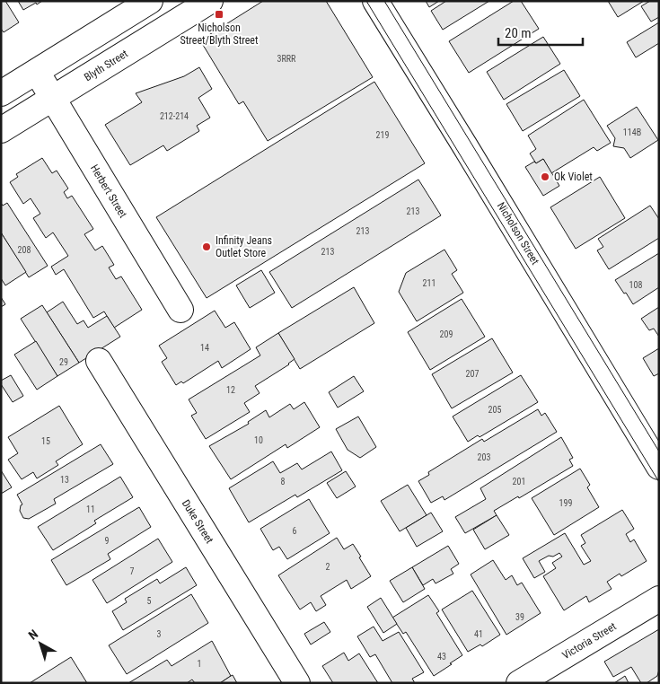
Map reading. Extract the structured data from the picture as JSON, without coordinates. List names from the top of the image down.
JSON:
{
  "streets": {
    "street": [
      "Blyth Street",
      "Herbert Street",
      "Nicholson Street",
      "Duke Street",
      "Victoria Street"
    ]
  },
  "crossings": [
    ["Blyth Street", "Herbert Street"]
  ],
  "places": {
    "transit": ["Nicholson Street/Blyth Street"],
    "other": ["Ok Violet", "Infinity Jeans Outlet Store"]
  },
  "house_numbers": [
    "3RRR",
    "212-214",
    "114B",
    "219",
    "213",
    "213",
    "208",
    "213",
    "211",
    "108",
    "209",
    "14",
    "29",
    "207",
    "12",
    "205",
    "10",
    "15",
    "203",
    "13",
    "8",
    "201",
    "199",
    "11",
    "6",
    "9",
    "2",
    "7",
    "5",
    "39",
    "3",
    "41",
    "43",
    "1"
  ],
  "scale_bar": "20 m",
  "north": "top left"
}
